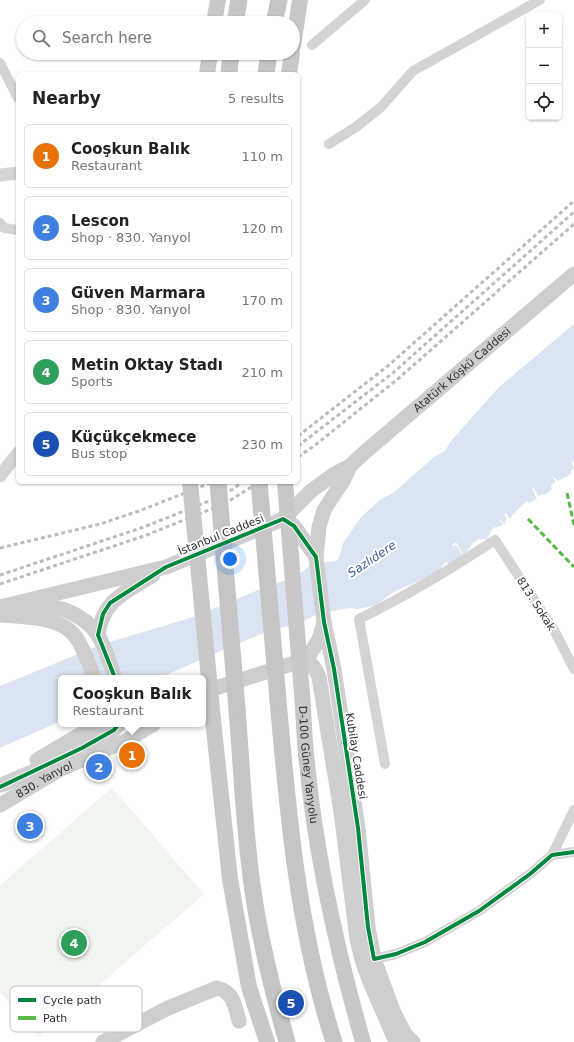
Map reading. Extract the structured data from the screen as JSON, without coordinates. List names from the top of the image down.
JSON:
{
  "streets": {
    "main road": [
      "Atatürk Köşkü Caddesi",
      "İstanbul Caddesi",
      "Kubilay Caddesi",
      "D-100 Güney Yanyolu",
      "830. Yanyol"
    ],
    "street": ["813. Sokak"]
  },
  "crossings": [
    ["Atatürk Köşkü Caddesi", "Kubilay Caddesi"]
  ],
  "water": ["Sazlıdere"],
  "legend": ["Cycle path", "Path"],
  "page": {
    "map_buttons": ["+", "−"],
    "search": "Search here",
    "heading": ["Nearby", "5 results"],
    "list": [
      {
        "mark": "1",
        "name": "Cooşkun Balık",
        "note": "Restaurant",
        "value": "110 m"
      },
      {
        "mark": "2",
        "name": "Lescon",
        "note": "Shop · 830. Yanyol",
        "value": "120 m"
      },
      {
        "mark": "3",
        "name": "Güven Marmara",
        "note": "Shop · 830. Yanyol",
        "value": "170 m"
      },
      {
        "mark": "4",
        "name": "Metin Oktay Stadı",
        "note": "Sports",
        "value": "210 m"
      },
      {
        "mark": "5",
        "name": "Küçükçekmece",
        "note": "Bus stop",
        "value": "230 m"
      }
    ],
    "popup": ["Cooşkun Balık", "Restaurant"],
    "pins": [
      "1",
      "2",
      "3",
      "4",
      "5"
    ]
  }
}
